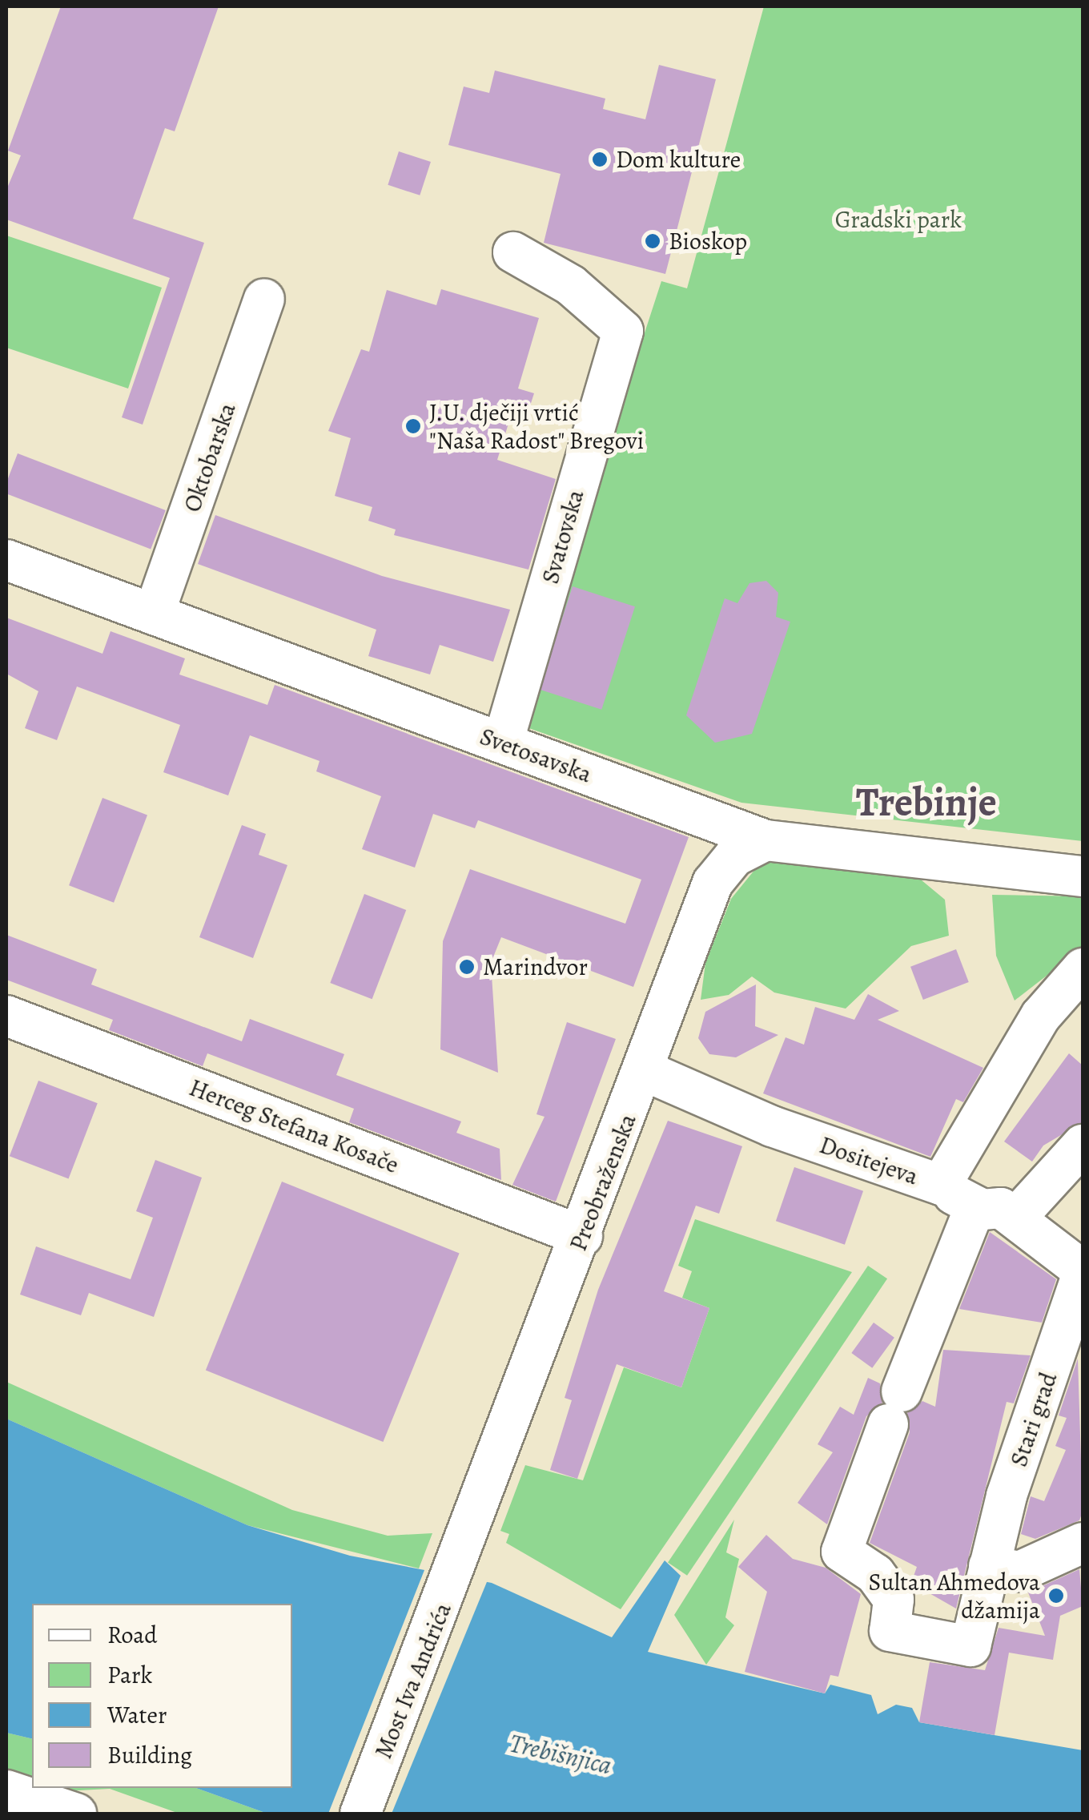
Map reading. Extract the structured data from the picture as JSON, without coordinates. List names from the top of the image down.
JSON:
{
  "streets": {
    "street": [
      "Oktobarska",
      "Svatovska",
      "Svetosavska",
      "Herceg Stefana Kosače",
      "Dositejeva",
      "Preobraženska",
      "Stari grad",
      "Most Iva Andrića"
    ]
  },
  "crossings": [
    ["Oktobarska", "Svetosavska"],
    ["Svatovska", "Svetosavska"],
    ["Svetosavska", "Preobraženska"],
    ["Herceg Stefana Kosače", "Preobraženska"],
    ["Dositejeva", "Preobraženska"],
    ["Dositejeva", "Stari grad"],
    ["Preobraženska", "Most Iva Andrića"]
  ],
  "districts": ["Trebinje"],
  "water": ["Trebišnjica"],
  "parks": ["Gradski park"],
  "places": [
    "Dom kulture",
    "Bioskop",
    "J.U. dječiji vrtić \"Naša Radost\" Bregovi",
    "Marindvor",
    "Sultan Ahmedova džamija"
  ],
  "legend": [
    "Road",
    "Park",
    "Water",
    "Building"
  ]
}
